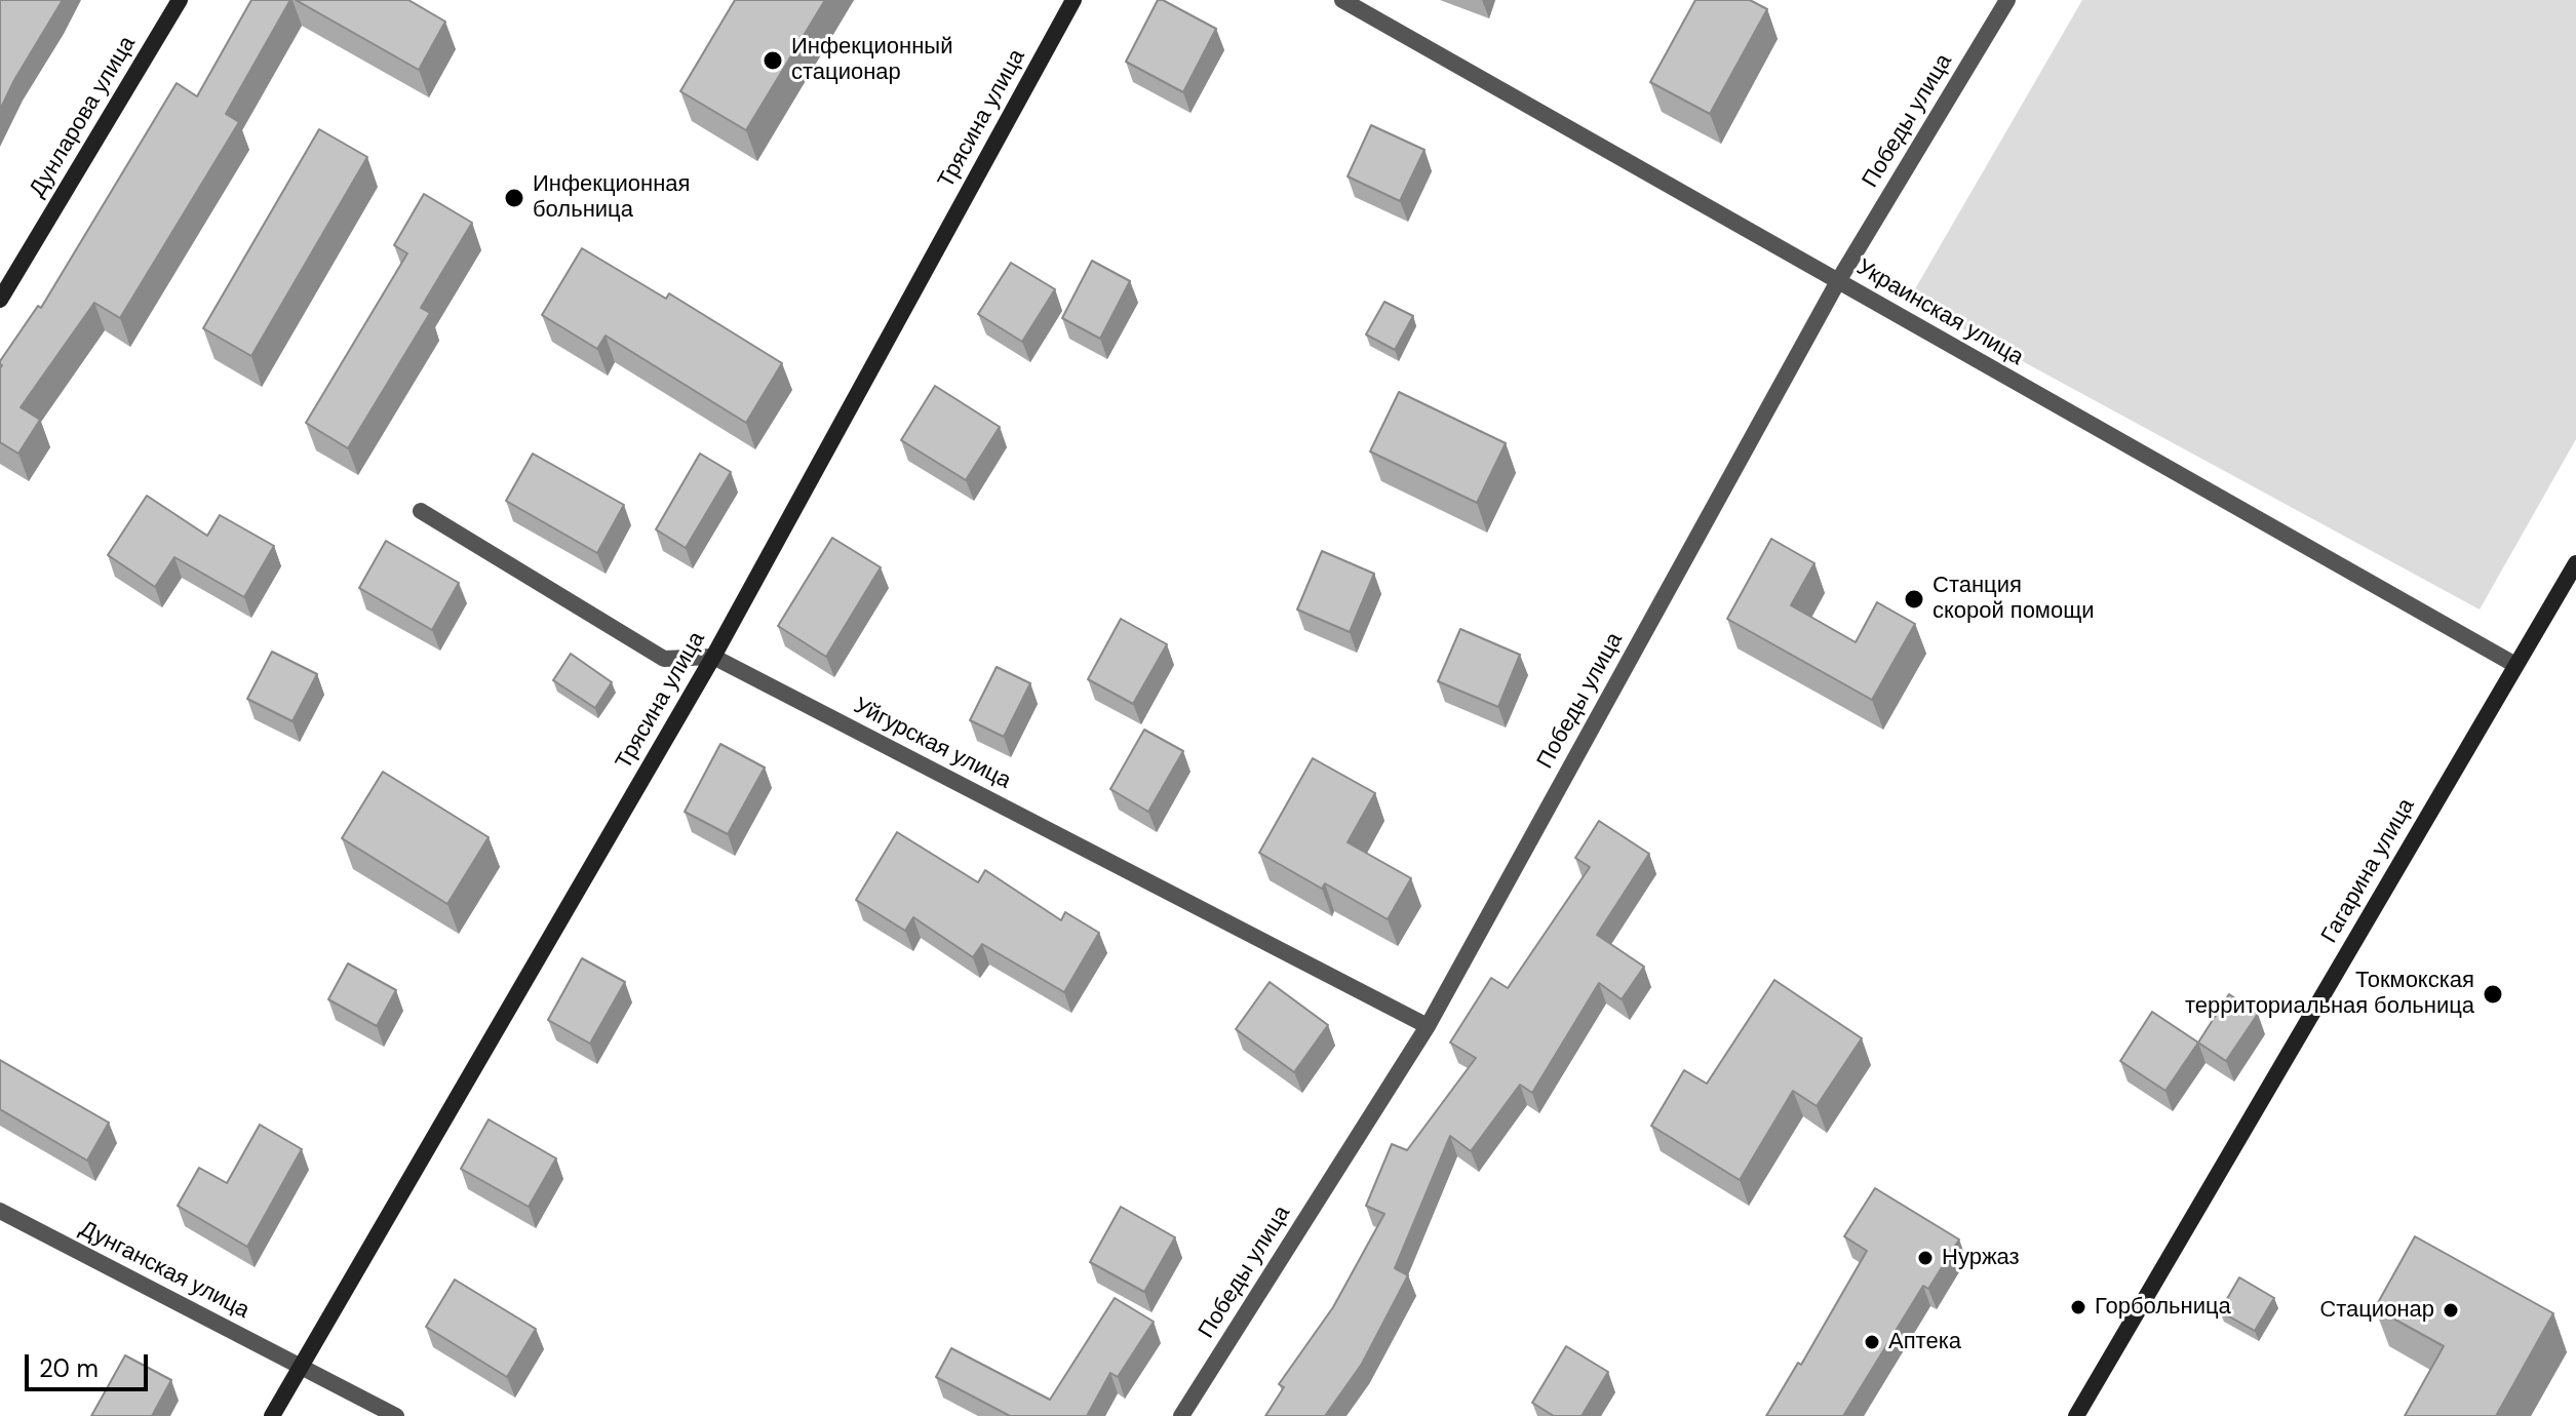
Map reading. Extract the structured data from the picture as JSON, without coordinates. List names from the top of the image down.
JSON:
{
  "streets": {
    "street": [
      "Дунларова улица",
      "Трясина улица",
      "Победы улица",
      "Украинская улица",
      "Уйгурская улица",
      "Гагарина улица",
      "Дунганская улица"
    ]
  },
  "crossings": [
    ["Трясина улица", "Уйгурская улица"],
    ["Трясина улица", "Дунганская улица"],
    ["Победы улица", "Украинская улица"],
    ["Победы улица", "Уйгурская улица"],
    ["Украинская улица", "Гагарина улица"]
  ],
  "places": [
    "Инфекционный стационар",
    "Инфекционная больница",
    "Станция скорой помощи",
    "Токмокская территориальная больница",
    "Нуржаз",
    "Горбольница",
    "Cтационар",
    "Аптека"
  ],
  "scale_bar": "20 m"
}
